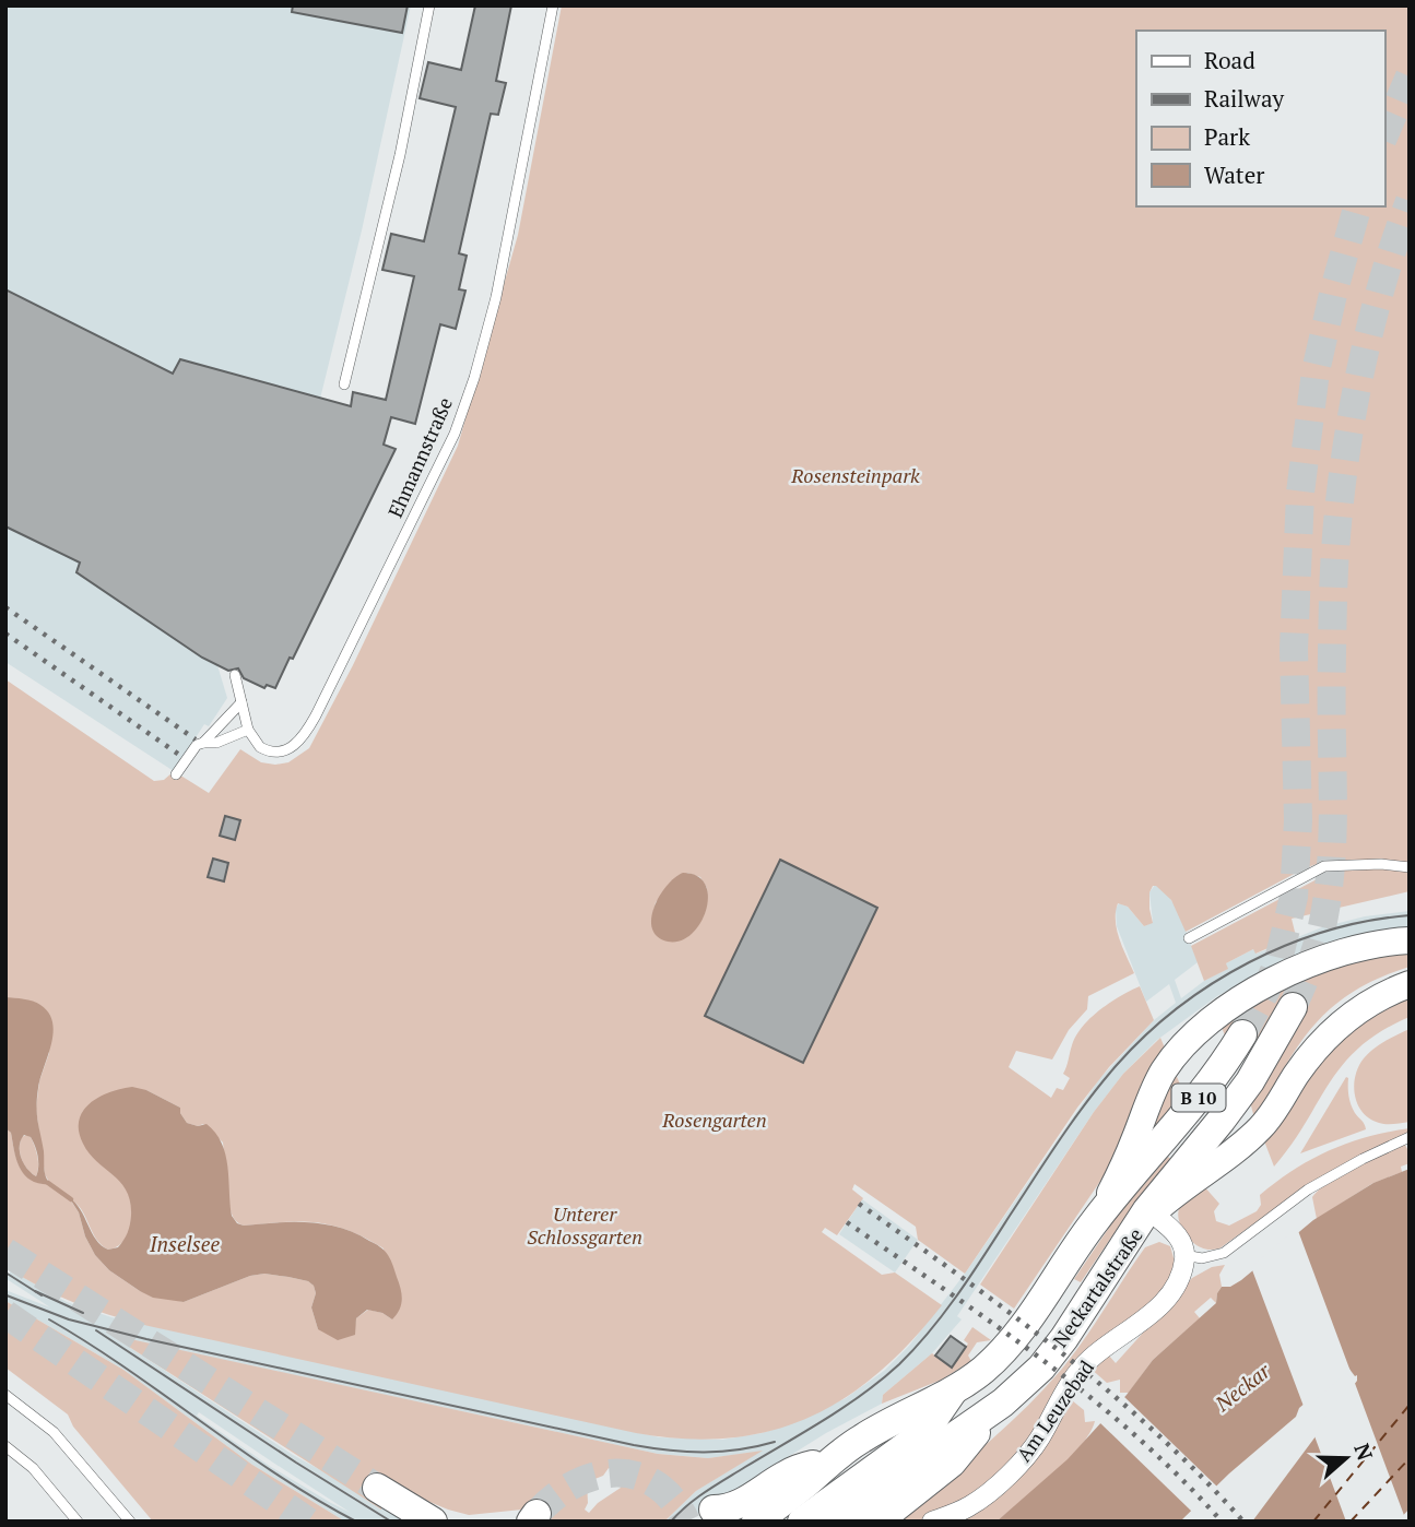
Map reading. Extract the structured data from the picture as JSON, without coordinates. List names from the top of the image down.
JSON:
{
  "streets": {
    "main road": ["B 10", "Neckartalstraße"],
    "street": ["Am Leuzebad"],
    "lane": ["Ehmannstraße"]
  },
  "crossings": [
    ["B 10", "Neckartalstraße"]
  ],
  "water": ["Inselsee", "Neckar"],
  "parks": ["Rosensteinpark", "Rosengarten", "Unterer Schlossgarten"],
  "legend": [
    "Road",
    "Railway",
    "Park",
    "Water"
  ],
  "north": "right"
}
